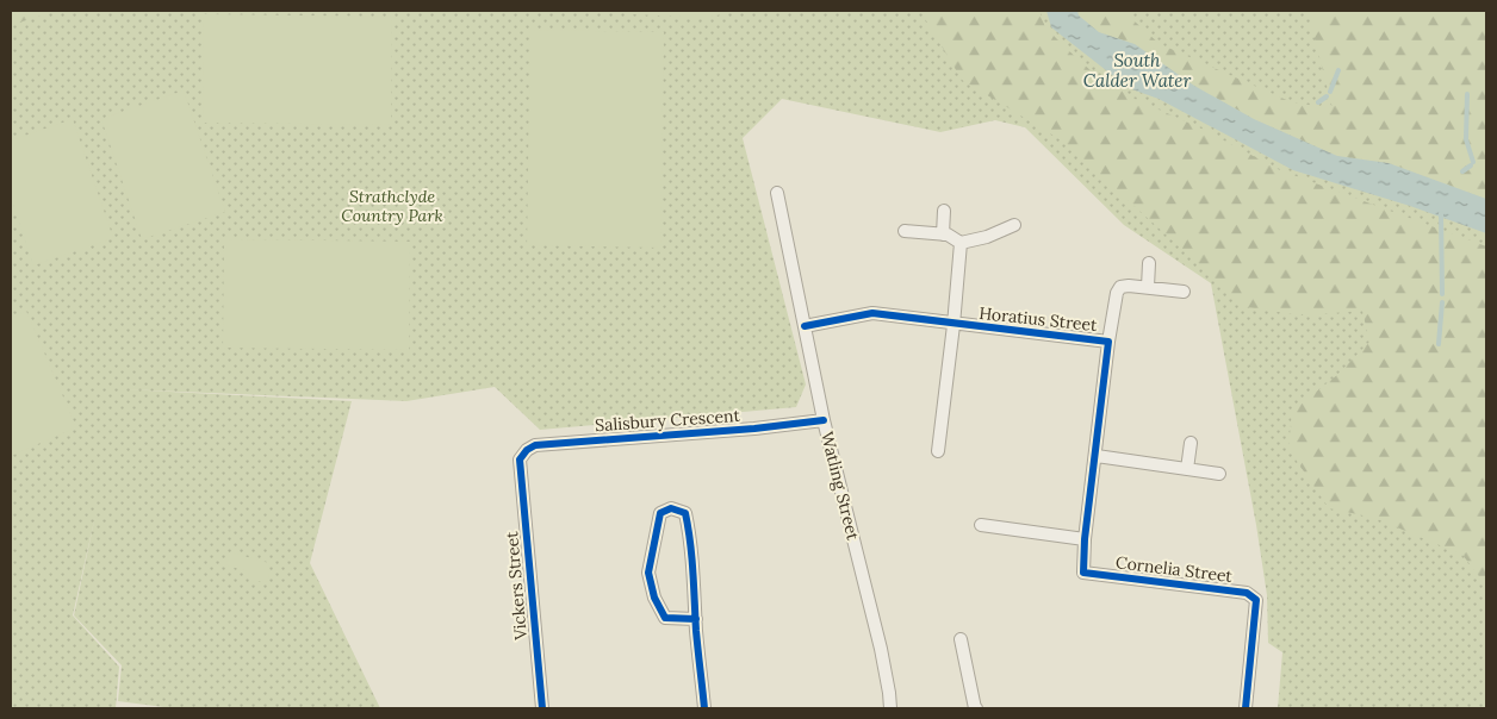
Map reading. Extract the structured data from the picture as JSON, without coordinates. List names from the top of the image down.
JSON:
{
  "streets": {
    "street": [
      "Horatius Street",
      "Salisbury Crescent",
      "Watling Street",
      "Cornelia Street",
      "Vickers Street"
    ]
  },
  "crossings": [
    ["Horatius Street", "Watling Street"],
    ["Horatius Street", "Cornelia Street"],
    ["Salisbury Crescent", "Watling Street"],
    ["Salisbury Crescent", "Vickers Street"]
  ],
  "water": ["South Calder Water"],
  "parks": ["Strathclyde Country Park"]
}
